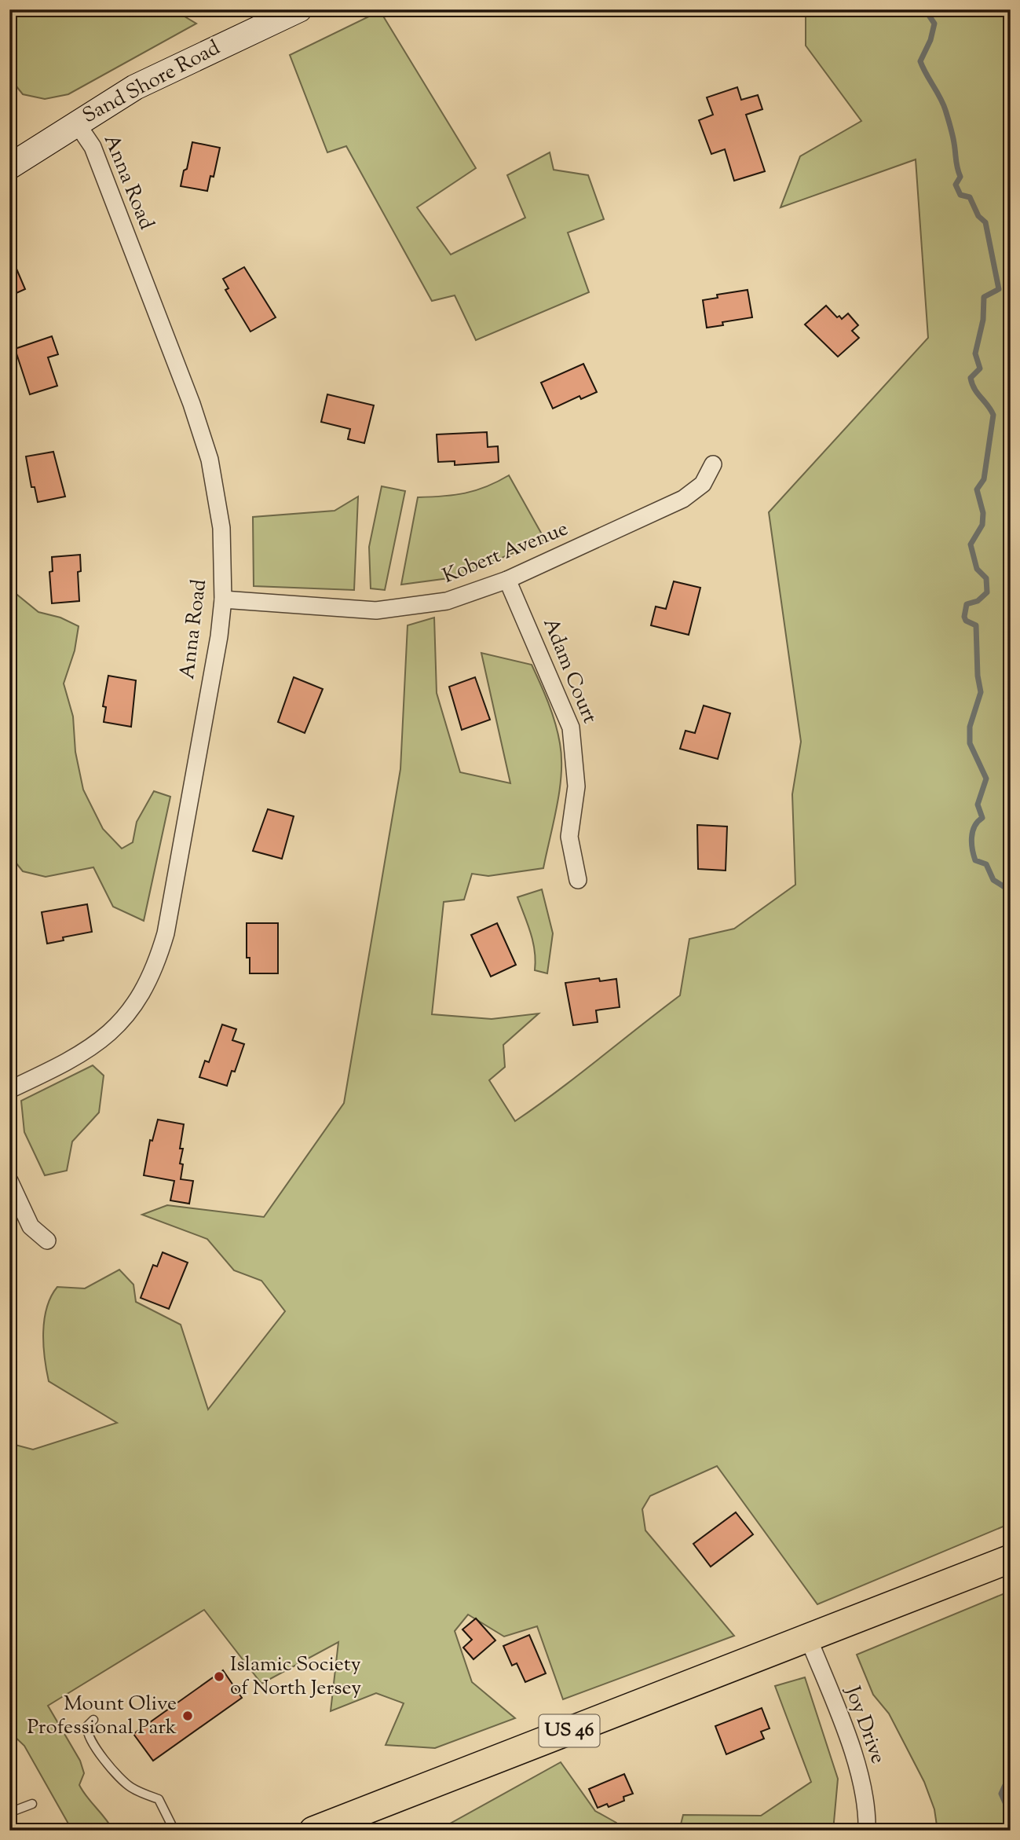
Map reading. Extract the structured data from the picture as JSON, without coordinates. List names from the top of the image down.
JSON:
{
  "streets": {
    "main road": ["US 46"],
    "street": [
      "Sand Shore Road",
      "Anna Road",
      "Kobert Avenue",
      "Adam Court",
      "Joy Drive"
    ]
  },
  "crossings": [
    ["Sand Shore Road", "Anna Road"],
    ["Anna Road", "Kobert Avenue"],
    ["Kobert Avenue", "Adam Court"],
    ["Joy Drive", "US 46"]
  ],
  "places": ["Islamic Society of North Jersey", "Mount Olive Professional Park"]
}
